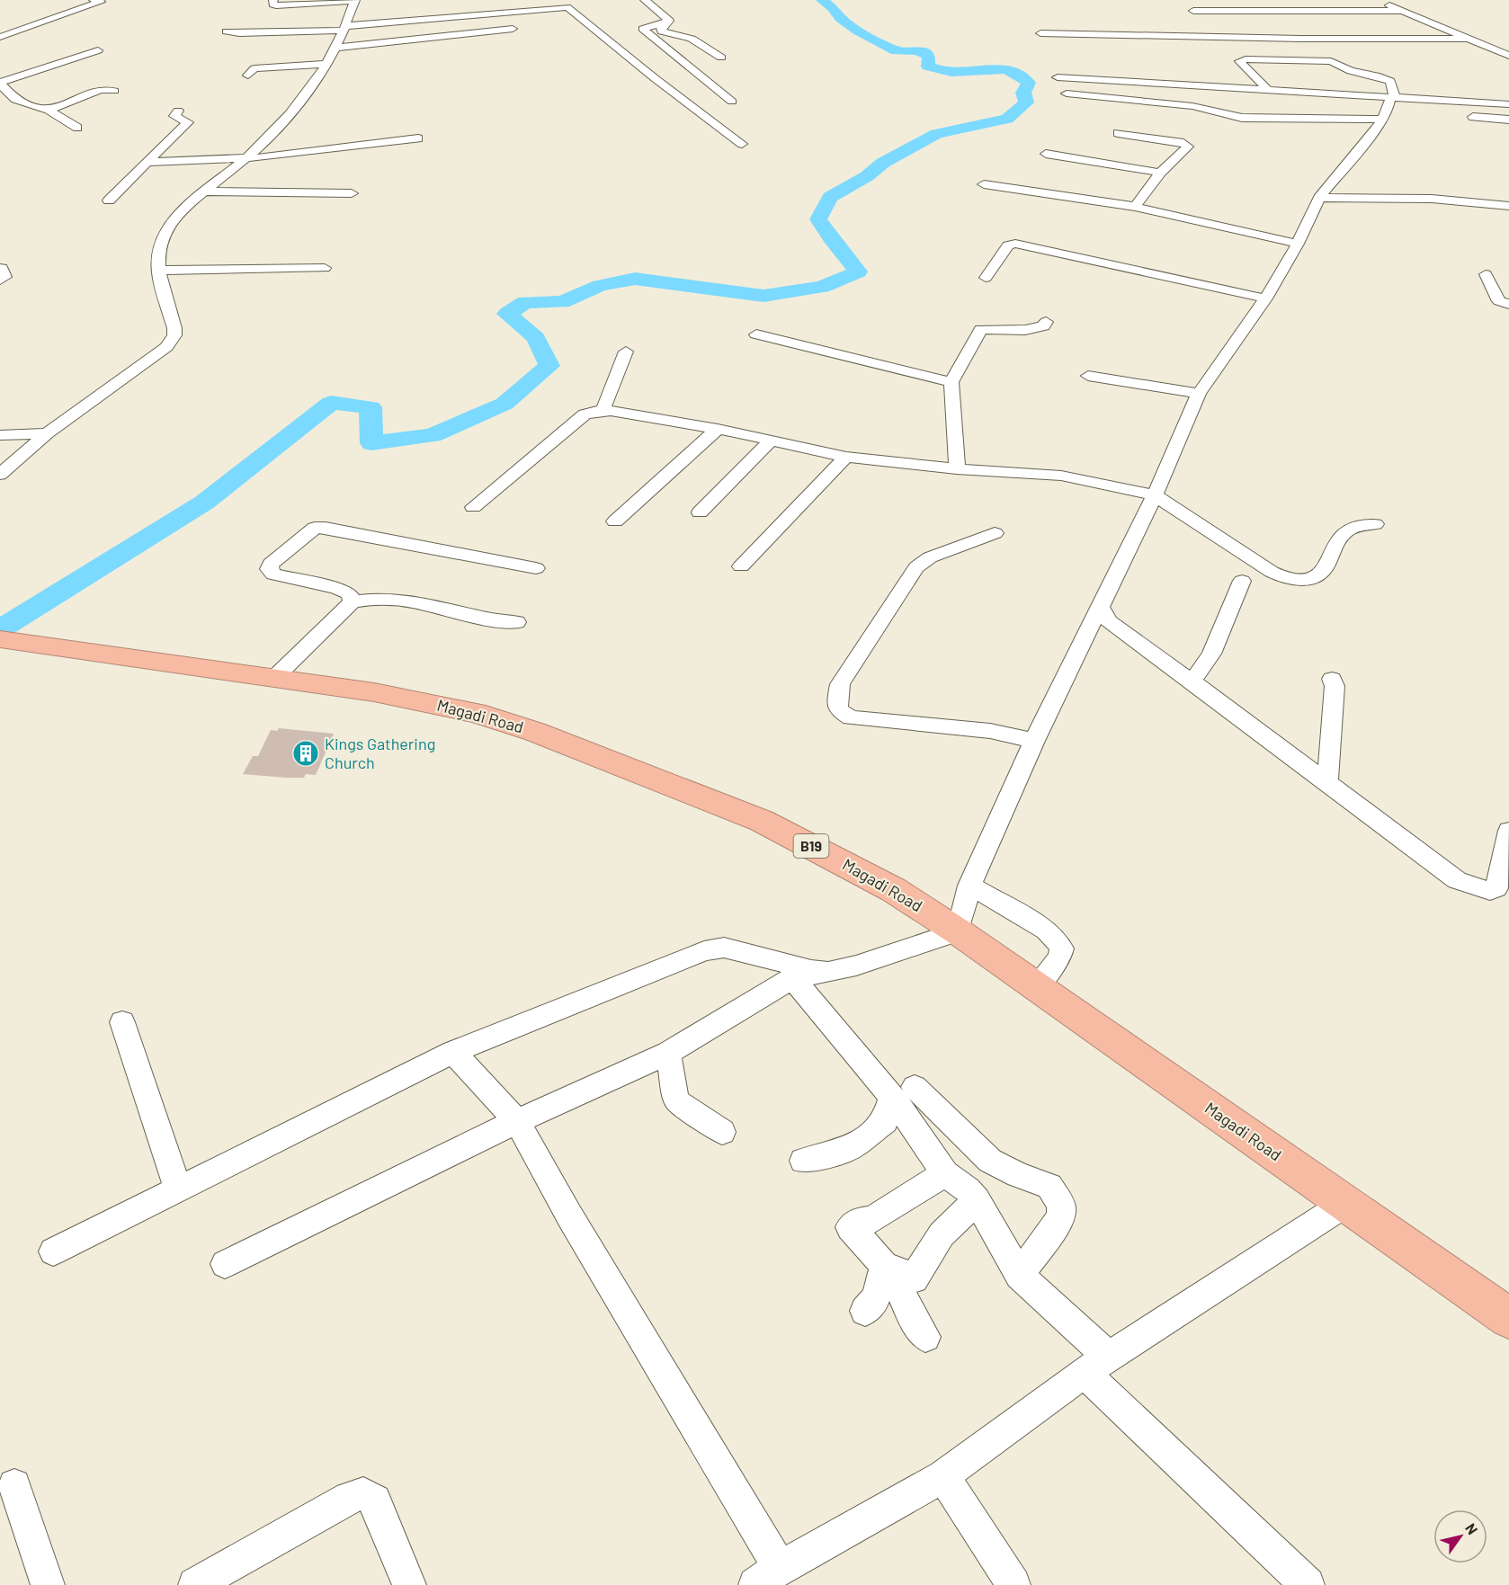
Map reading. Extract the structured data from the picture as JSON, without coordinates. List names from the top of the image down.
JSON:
{
  "streets": {
    "highway": ["Magadi Road", "B19"]
  },
  "places": {
    "building": ["Kings Gathering Church"]
  },
  "north": "top right"
}
